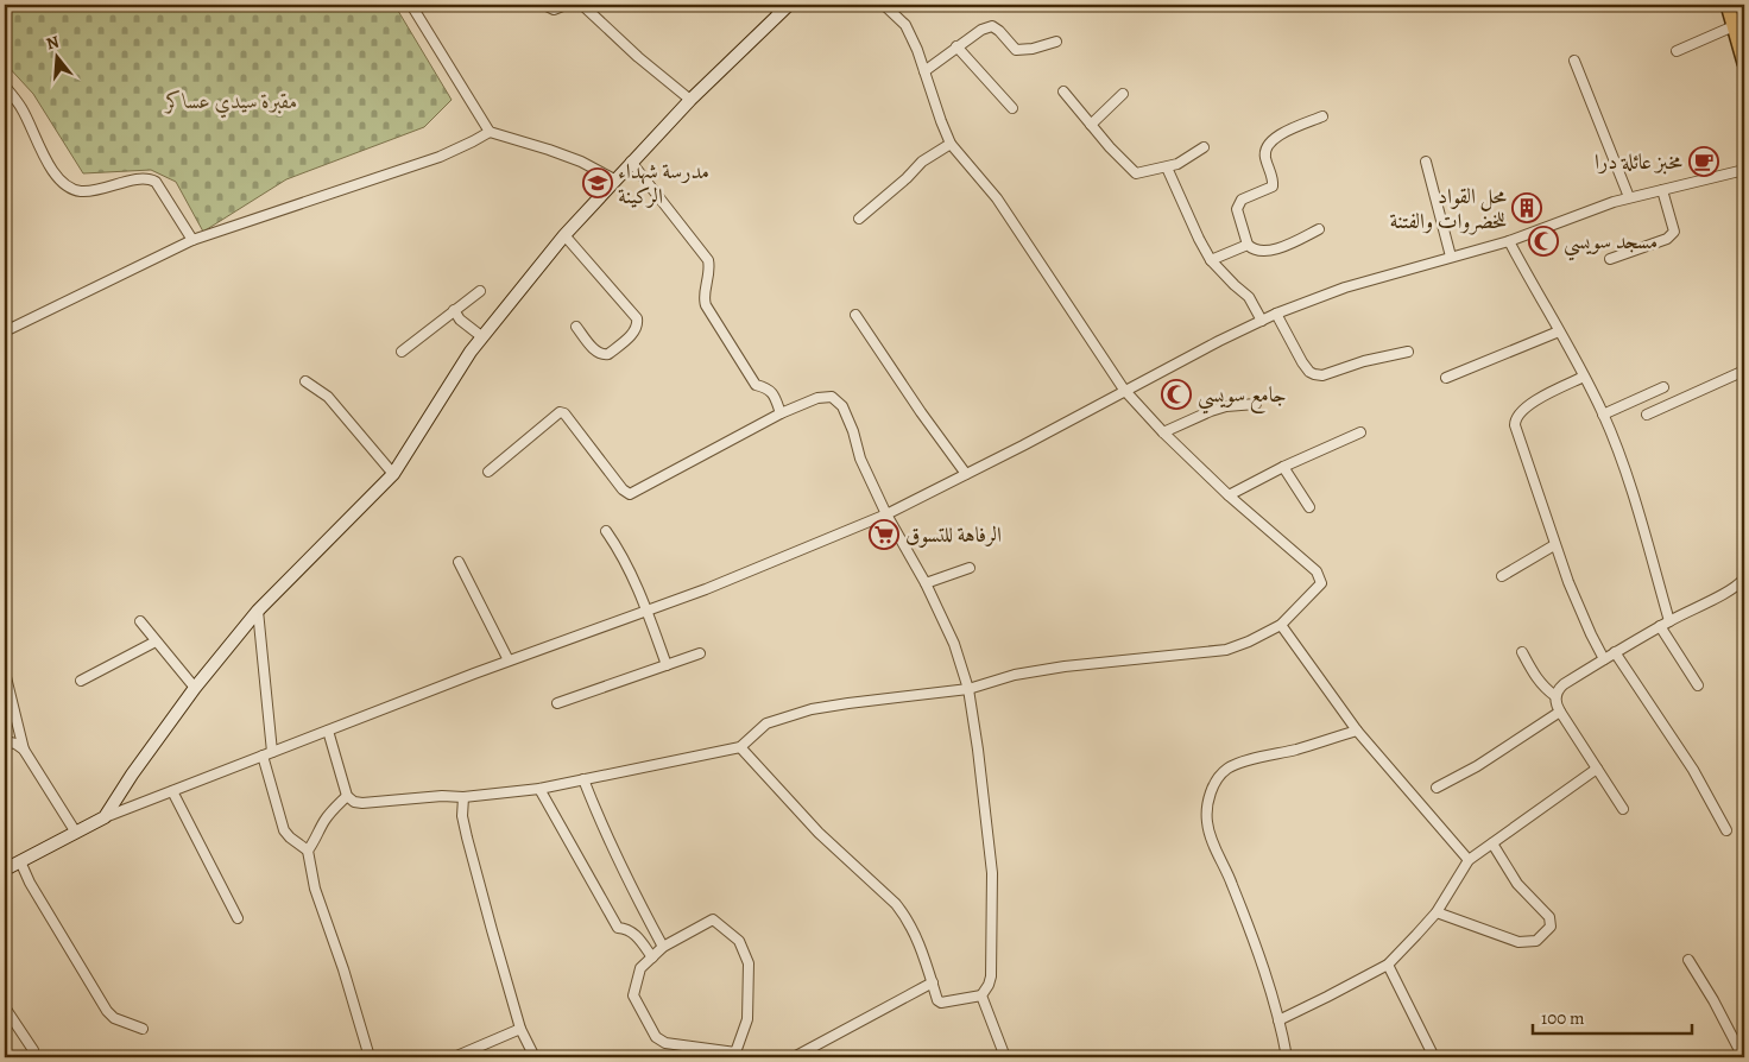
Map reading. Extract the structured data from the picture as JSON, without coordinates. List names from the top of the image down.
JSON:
{
  "parks": ["مقبرة سيدي عساكر"],
  "places": {
    "cafe": ["مخبز عائلة درا"],
    "school or university": ["مدرسة شهداء الركينة"],
    "building": ["محل القواد للخضروات والفتنة"],
    "mosque": ["مسجد سويسي", "جامع سويسي"],
    "supermarket": ["الرفاهة للتسوق"]
  },
  "scale_bar": "100 m",
  "north": "top"
}
